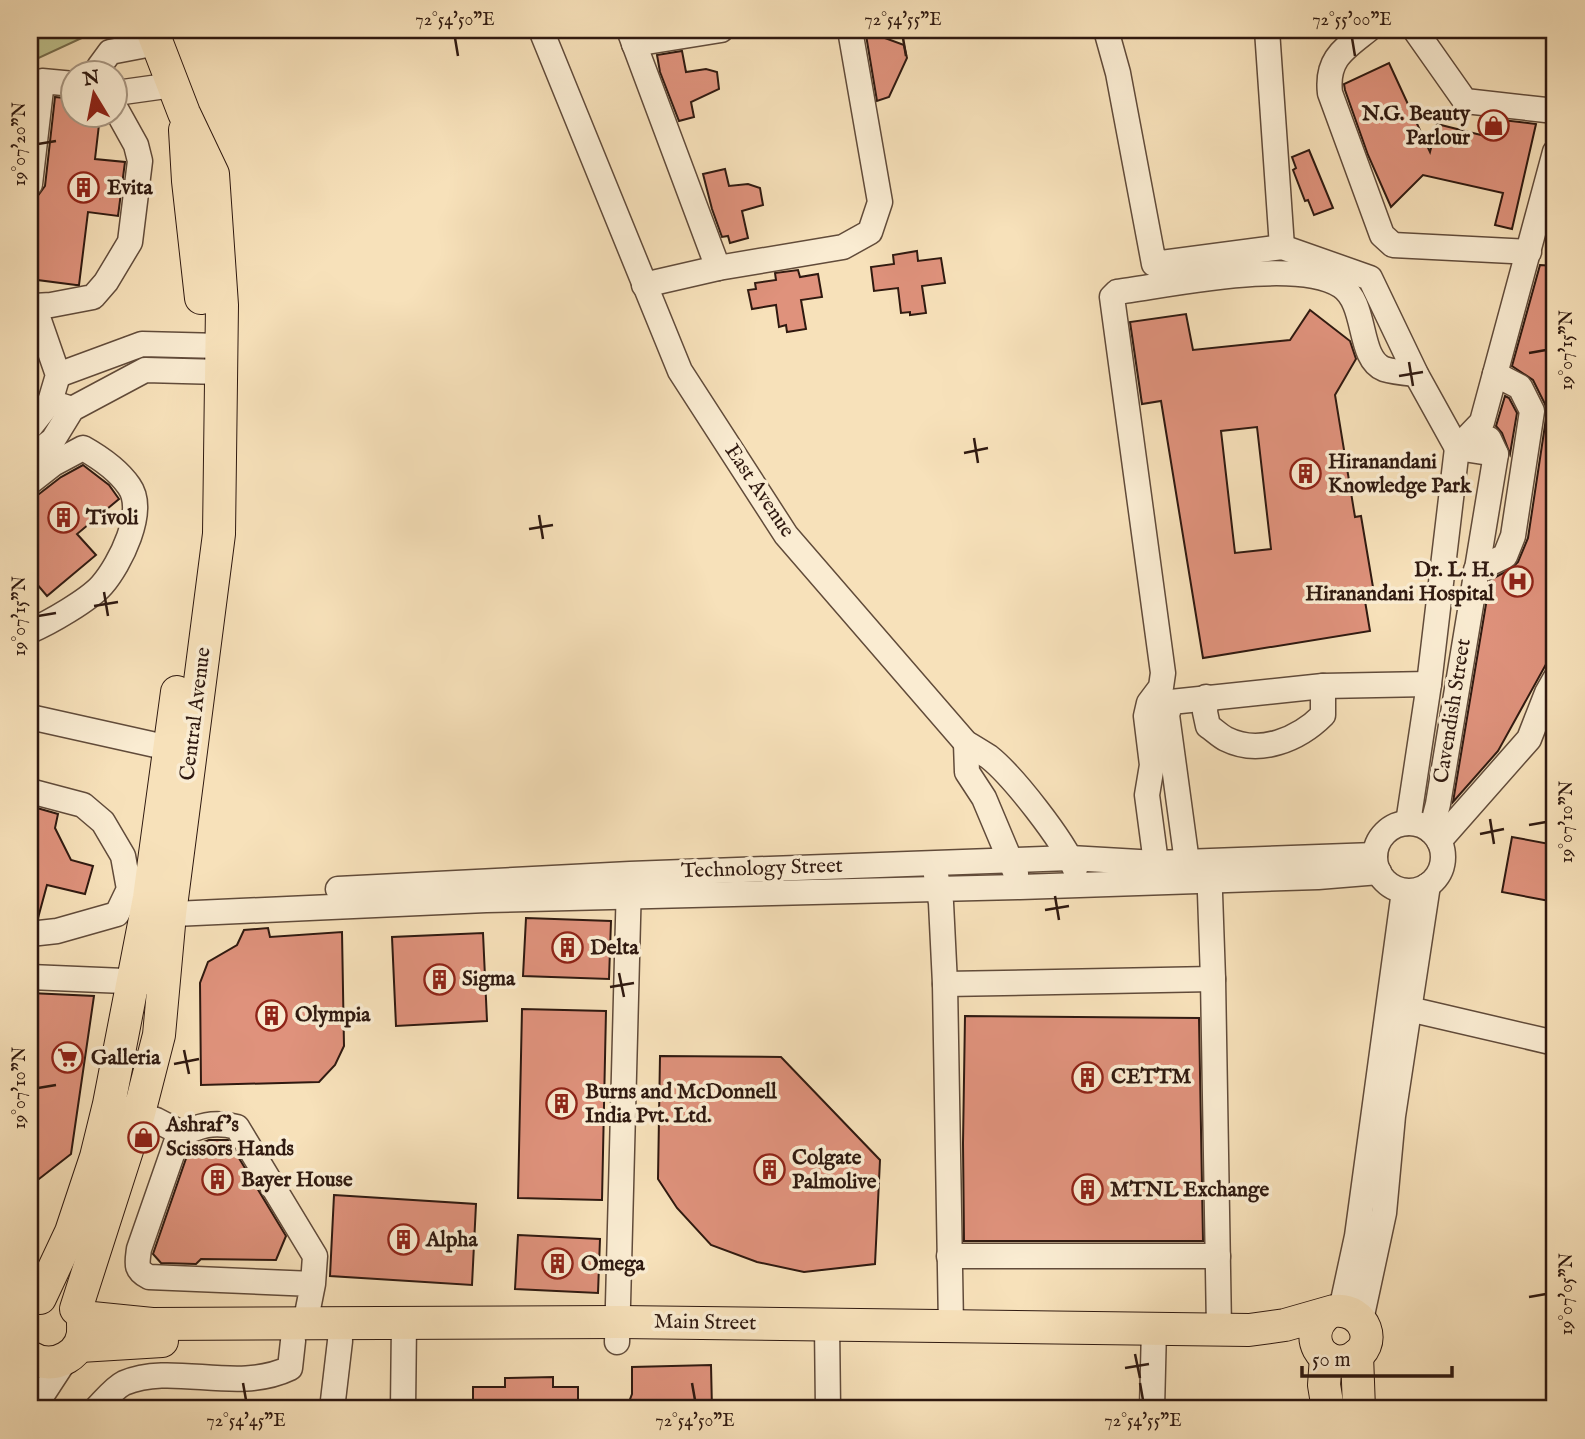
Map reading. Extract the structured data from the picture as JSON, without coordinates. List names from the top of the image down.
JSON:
{
  "streets": {
    "main road": ["Central Avenue", "Main Street"],
    "street": ["East Avenue", "Cavendish Street", "Technology Street"]
  },
  "crossings": [
    ["East Avenue", "Technology Street"],
    ["Cavendish Street", "Technology Street"],
    ["Central Avenue", "Technology Street"],
    ["Central Avenue", "Main Street"]
  ],
  "places": {
    "shop": ["N.G. Beauty Parlour", "Ashraf's Scissors Hands"],
    "building": [
      "Evita",
      "Hiranandani Knowledge Park",
      "Tivoli",
      "Delta",
      "Sigma",
      "Olympia",
      "CETTM",
      "Burns and McDonnell India Pvt. Ltd.",
      "Colgate Palmolive",
      "Bayer House",
      "MTNL Exchange",
      "Alpha",
      "Omega"
    ],
    "hospital": ["Dr. L. H. Hiranandani Hospital"],
    "supermarket": ["Galleria"]
  },
  "scale_bar": "50 m",
  "north": "top",
  "coordinates": [
    "72°54'50\"E",
    "72°54'55\"E",
    "72°55'00\"E",
    "19°07'20\"N",
    "19°07'15\"N",
    "19°07'10\"N",
    "19°07'05\"N",
    "72°54'45\"E"
  ]
}
